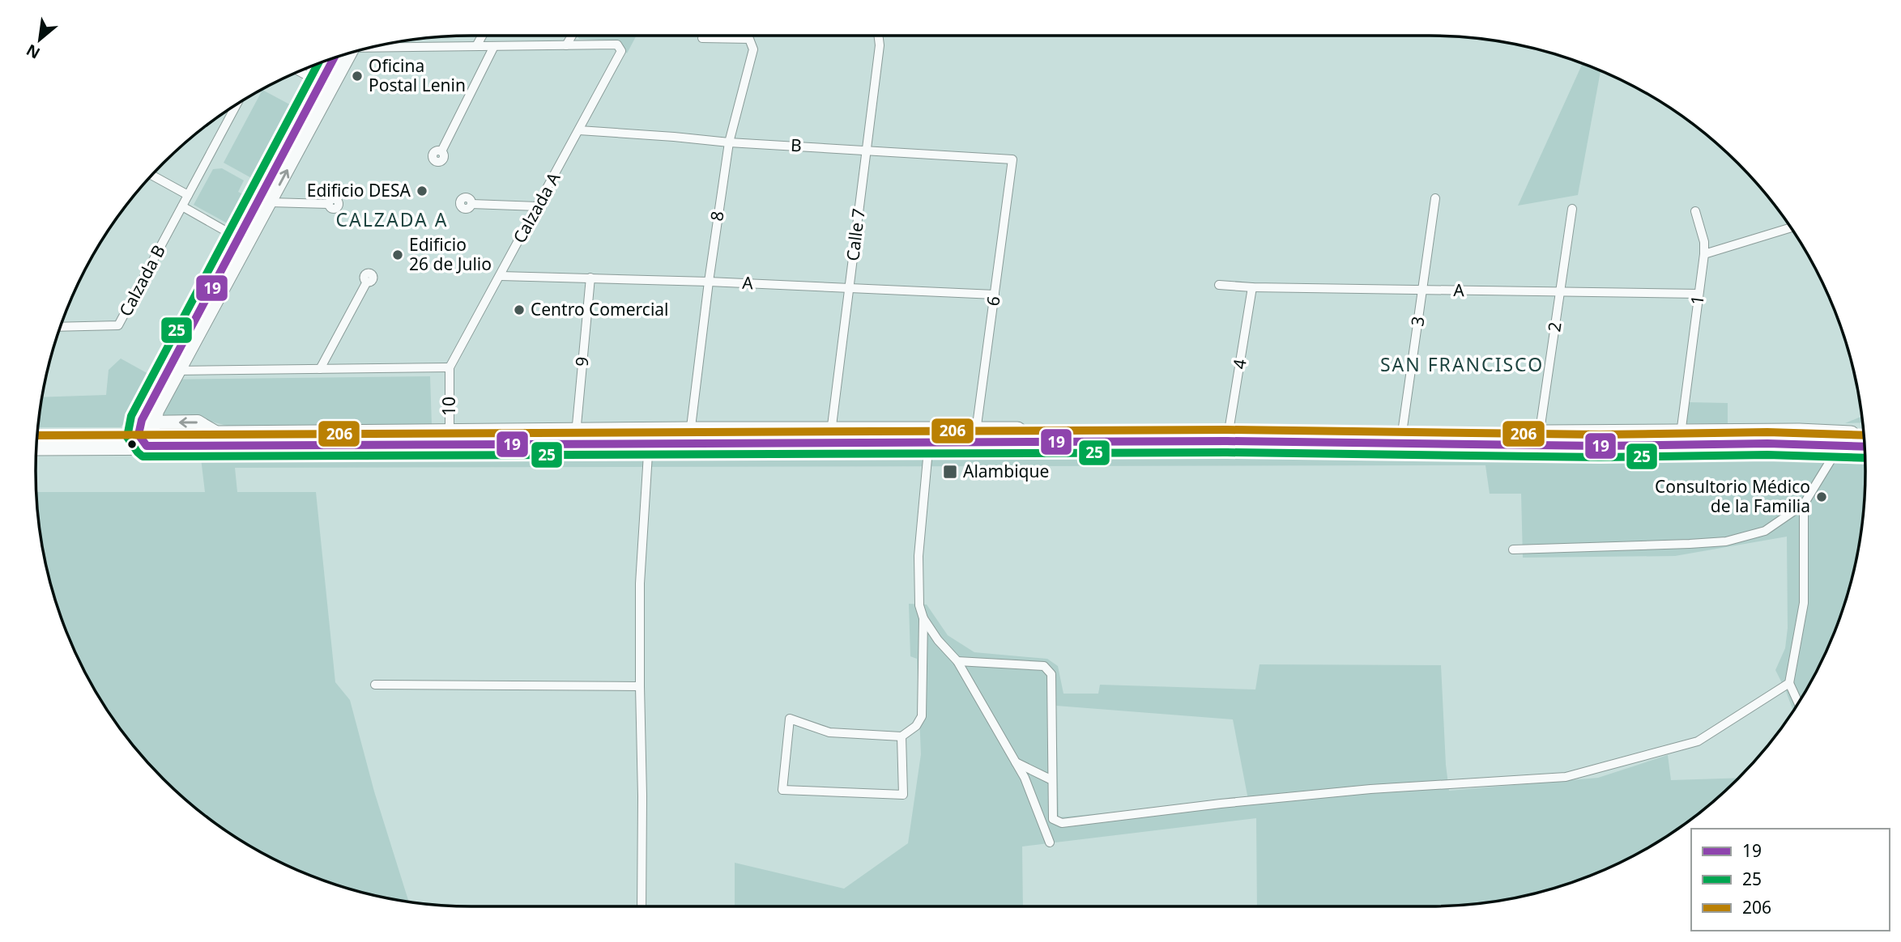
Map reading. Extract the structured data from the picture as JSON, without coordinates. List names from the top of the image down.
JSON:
{
  "streets": {
    "street": [
      "B",
      "Calzada A",
      "8",
      "Calle 7",
      "Calzada B",
      "A",
      "1",
      "6",
      "3",
      "2",
      "9",
      "4",
      "10"
    ]
  },
  "crossings": [
    ["B", "Calzada A"],
    ["B", "8"],
    ["B", "Calle 7"],
    ["B", "6"],
    ["Calzada A", "A"],
    ["Calzada A", "10"],
    ["8", "A"],
    ["Calle 7", "A"],
    ["A", "1"],
    ["A", "6"],
    ["A", "3"],
    ["A", "2"],
    ["A", "9"],
    ["A", "4"]
  ],
  "districts": ["CALZADA A", "SAN FRANCISCO"],
  "places": {
    "other": [
      "Oficina Postal Lenin",
      "Edificio DESA",
      "Edificio 26 de Julio",
      "Centro Comercial",
      "Consultorio Médico de la Familia"
    ],
    "transit": ["Alambique"]
  },
  "lines": ["transit line 19", "transit line 25", "transit line 206"],
  "legend": ["19", "25", "206"],
  "north": "bottom left"
}
